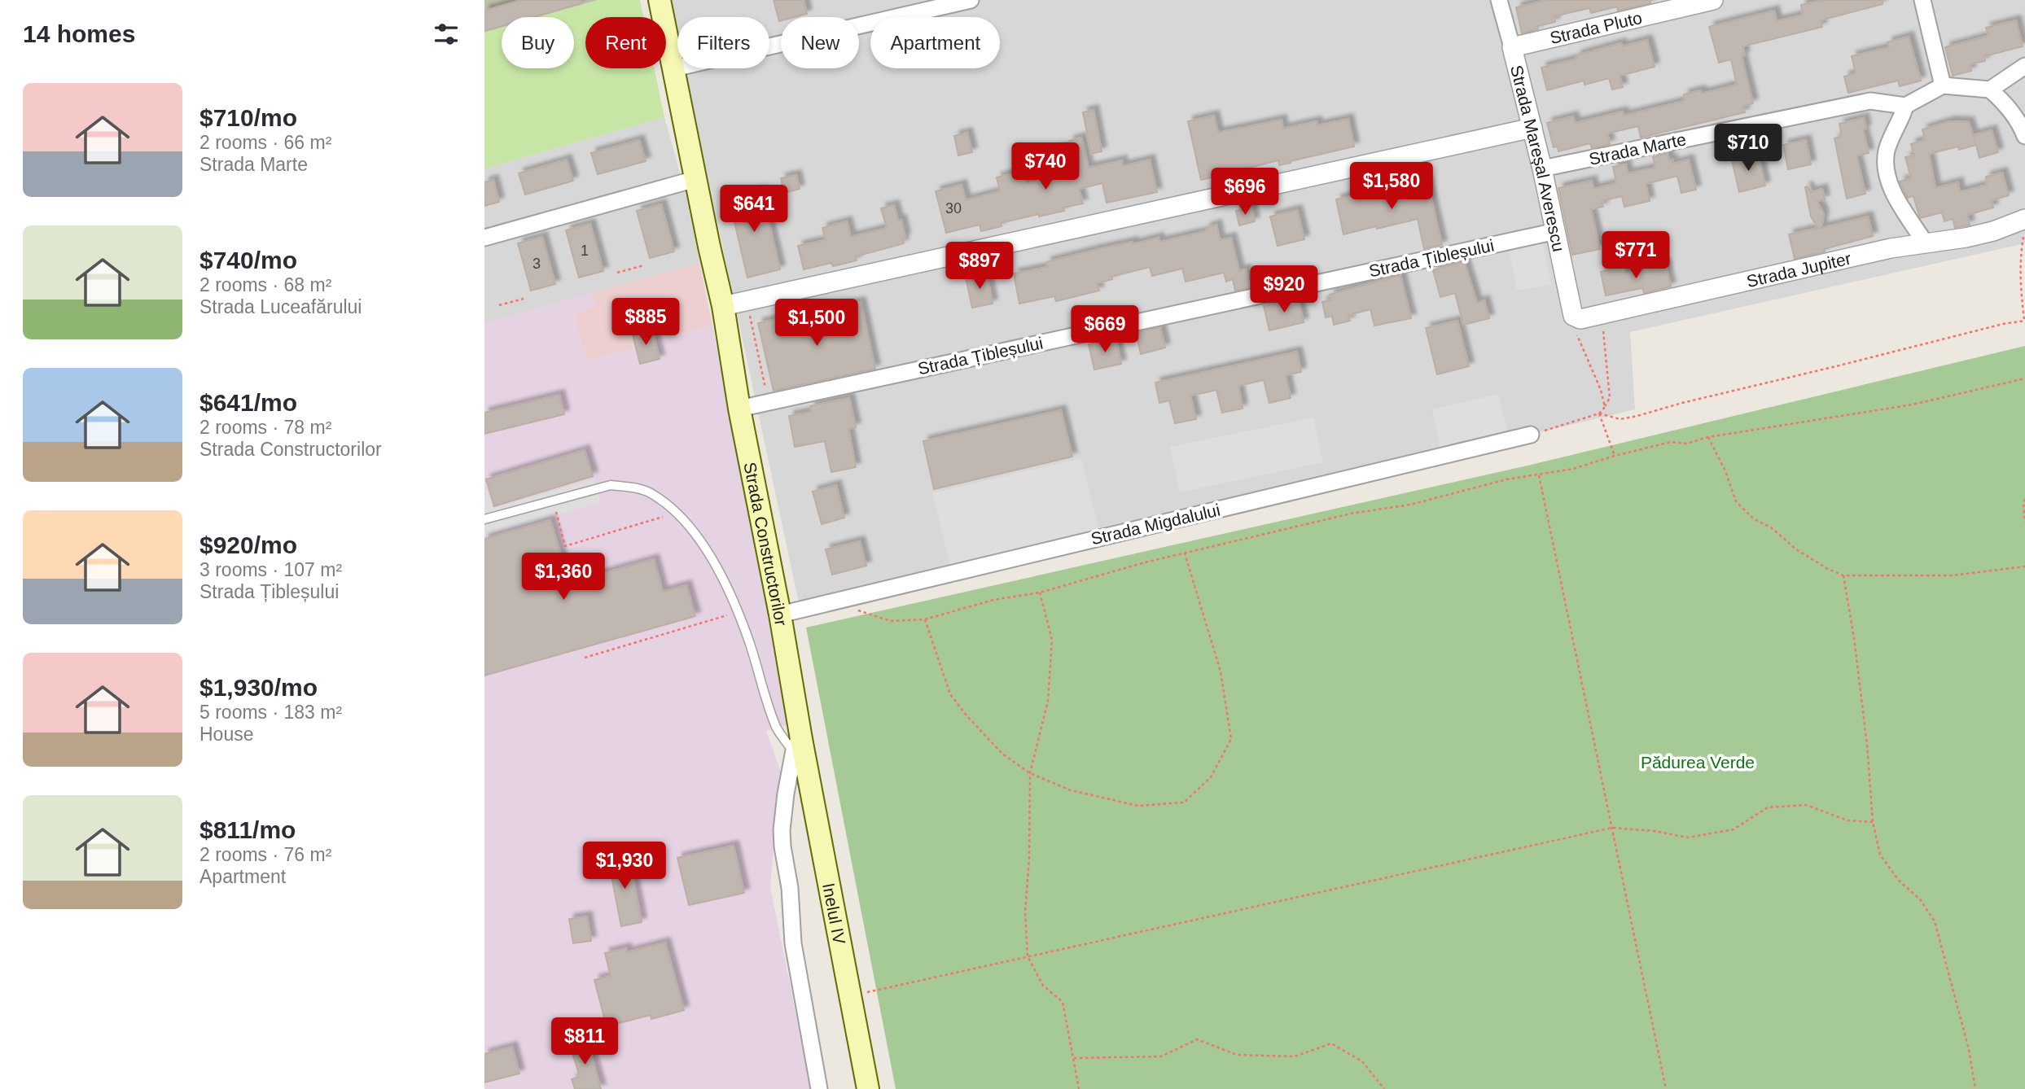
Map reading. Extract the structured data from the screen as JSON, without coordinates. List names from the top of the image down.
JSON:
{
  "streets": {
    "main road": ["Strada Constructorilor", "Inelul IV"],
    "street": [
      "Strada Pluto",
      "Strada Marte",
      "Strada Mareșal Averescu",
      "Strada Țibleșului",
      "Strada Jupiter",
      "Strada Migdalului"
    ]
  },
  "crossings": [
    ["Strada Pluto", "Strada Mareșal Averescu"],
    ["Strada Marte", "Strada Mareșal Averescu"],
    ["Strada Mareșal Averescu", "Strada Țibleșului"],
    ["Strada Mareșal Averescu", "Strada Jupiter"],
    ["Strada Țibleșului", "Strada Constructorilor"],
    ["Strada Migdalului", "Strada Constructorilor"],
    ["Strada Constructorilor", "Inelul IV"]
  ],
  "parks": ["Pădurea Verde"],
  "house_numbers": ["30", "1", "3"],
  "page": {
    "heading": "14 homes",
    "chip": [
      "Buy",
      "Rent",
      "Filters",
      "New",
      "Apartment"
    ],
    "list": [
      {
        "name": "$710/mo",
        "note": "2 rooms · 66 m² · Strada Marte"
      },
      {
        "name": "$740/mo",
        "note": "2 rooms · 68 m² · Strada Luceafărului"
      },
      {
        "name": "$641/mo",
        "note": "2 rooms · 78 m² · Strada Constructorilor"
      },
      {
        "name": "$920/mo",
        "note": "3 rooms · 107 m² · Strada Țibleșului"
      },
      {
        "name": "$1,930/mo",
        "note": "5 rooms · 183 m² · House"
      },
      {
        "name": "$811/mo",
        "note": "2 rooms · 76 m² · Apartment"
      }
    ],
    "price": [
      "$710",
      "$740",
      "$1,580",
      "$696",
      "$641",
      "$771",
      "$897",
      "$920",
      "$885",
      "$1,500",
      "$669",
      "$1,360",
      "$1,930",
      "$811"
    ]
  }
}
